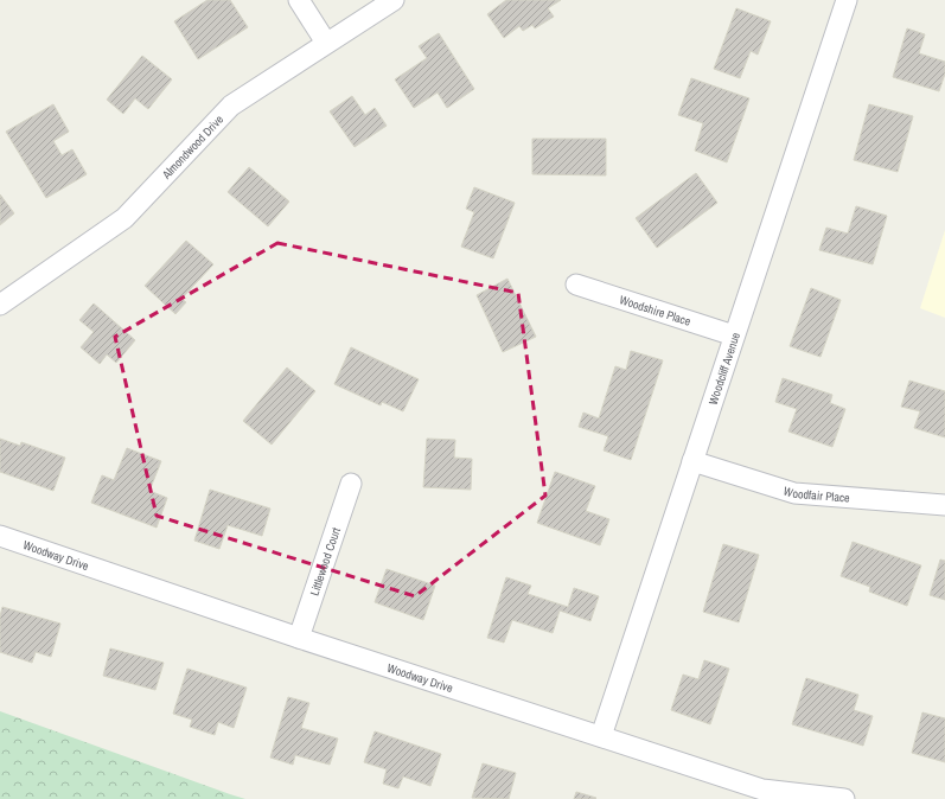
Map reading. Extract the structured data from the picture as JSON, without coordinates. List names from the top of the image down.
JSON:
{
  "streets": {
    "street": [
      "Almondwood Drive",
      "Woodshire Place",
      "Woodcliff Avenue",
      "Woodfair Place",
      "Woodway Drive",
      "Littlewood Court"
    ]
  },
  "crossings": [
    ["Woodshire Place", "Woodcliff Avenue"],
    ["Woodcliff Avenue", "Woodfair Place"],
    ["Woodcliff Avenue", "Woodway Drive"],
    ["Woodway Drive", "Littlewood Court"]
  ]
}
